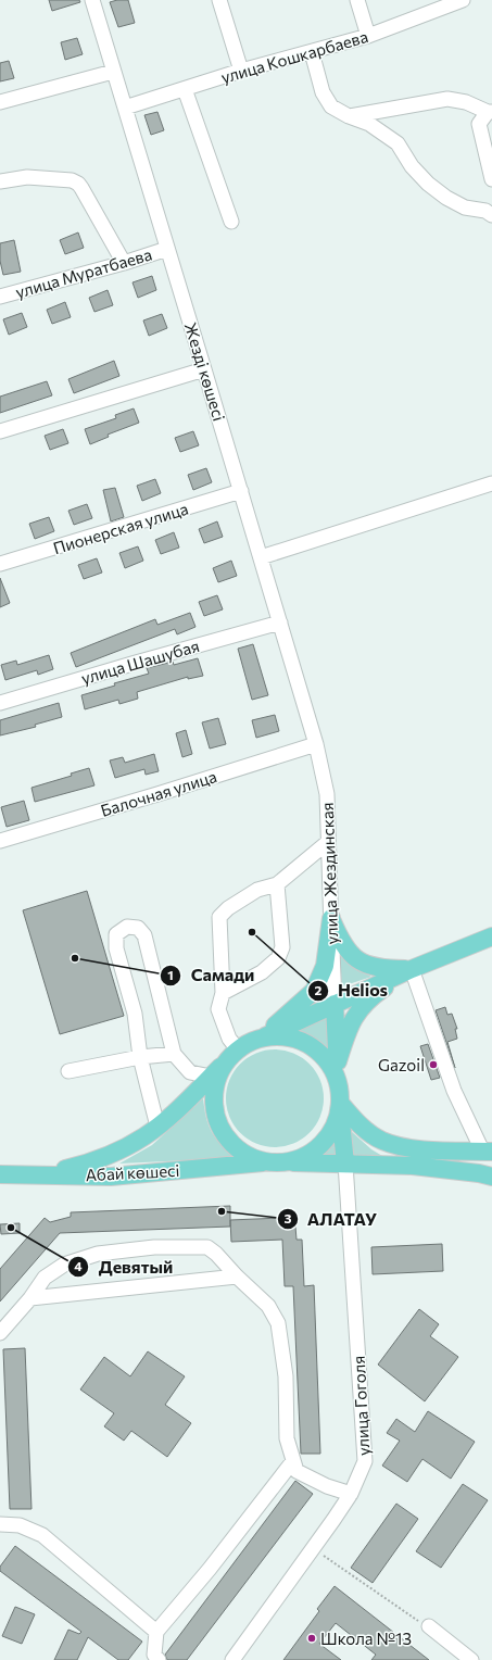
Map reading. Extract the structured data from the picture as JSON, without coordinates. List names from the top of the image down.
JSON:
{
  "streets": {
    "main road": ["Абай көшесі"],
    "street": [
      "улица Кошкарбаева",
      "улица Муратбаева",
      "Жезді көшесі",
      "Пионерская улица",
      "улица Шашубая",
      "Балочная улица",
      "улица Жездинская",
      "улица Гоголя"
    ]
  },
  "crossings": [
    ["улица Кошкарбаева", "Жезді көшесі"],
    ["улица Муратбаева", "Жезді көшесі"],
    ["Жезді көшесі", "Пионерская улица"],
    ["Жезді көшесі", "улица Шашубая"],
    ["Жезді көшесі", "Балочная улица"],
    ["Жезді көшесі", "улица Жездинская"],
    ["Балочная улица", "улица Жездинская"]
  ],
  "places": [
    "Helios",
    "Самади",
    "Gazoil",
    "АЛАТАУ",
    "Девятый",
    "Школа №13"
  ]
}
